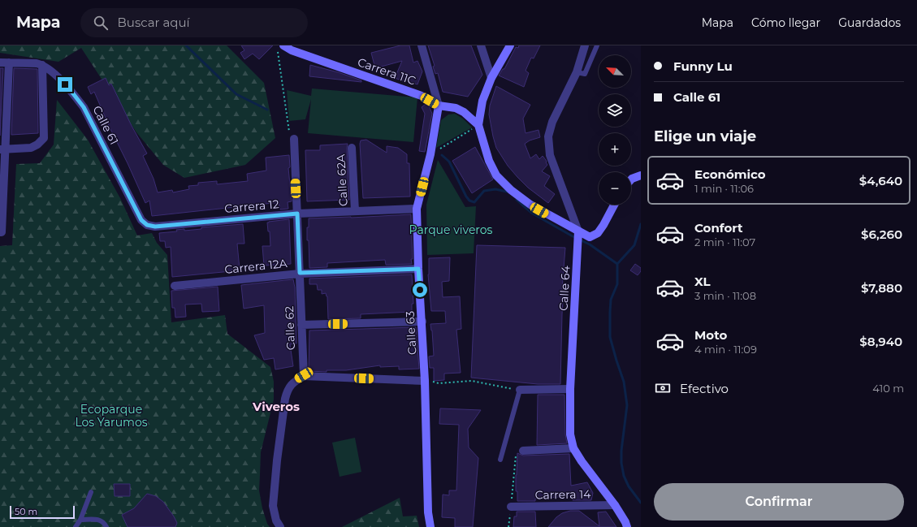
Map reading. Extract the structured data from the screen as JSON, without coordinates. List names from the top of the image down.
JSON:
{
  "streets": {
    "street": [
      "Carrera 11C",
      "Calle 61",
      "Calle 62A",
      "Carrera 12",
      "Carrera 12A",
      "Calle 64",
      "Calle 62",
      "Calle 63",
      "Carrera 14"
    ]
  },
  "crossings": [
    ["Carrera 11C", "Calle 63"],
    ["Calle 61", "Carrera 12"],
    ["Calle 62A", "Carrera 12"],
    ["Carrera 12", "Calle 62"],
    ["Carrera 12", "Calle 63"],
    ["Carrera 12A", "Calle 62"],
    ["Carrera 12A", "Calle 63"],
    ["Calle 64", "Carrera 14"]
  ],
  "districts": ["Viveros"],
  "parks": ["Parque viveros", "Ecoparque Los Yarumos"],
  "scale_bar": "50 m",
  "north": "top left",
  "page": {
    "header": "Mapa",
    "search": "Buscar aquí",
    "nav": ["Mapa", "Cómo llegar", "Guardados"],
    "banner": ["Funny Lu", "Calle 61"],
    "map_buttons": ["+", "−"],
    "heading": "Elige un viaje",
    "list": [
      {
        "name": "Económico",
        "note": "1 min · 11:06",
        "value": "$4,640"
      },
      {
        "name": "Confort",
        "note": "2 min · 11:07",
        "value": "$6,260"
      },
      {
        "name": "XL",
        "note": "3 min · 11:08",
        "value": "$7,880"
      },
      {
        "name": "Moto",
        "note": "4 min · 11:09",
        "value": "$8,940"
      }
    ],
    "pay": ["Efectivo", "410 m"],
    "buttons": "Confirmar",
    "scale": "50 m"
  }
}
